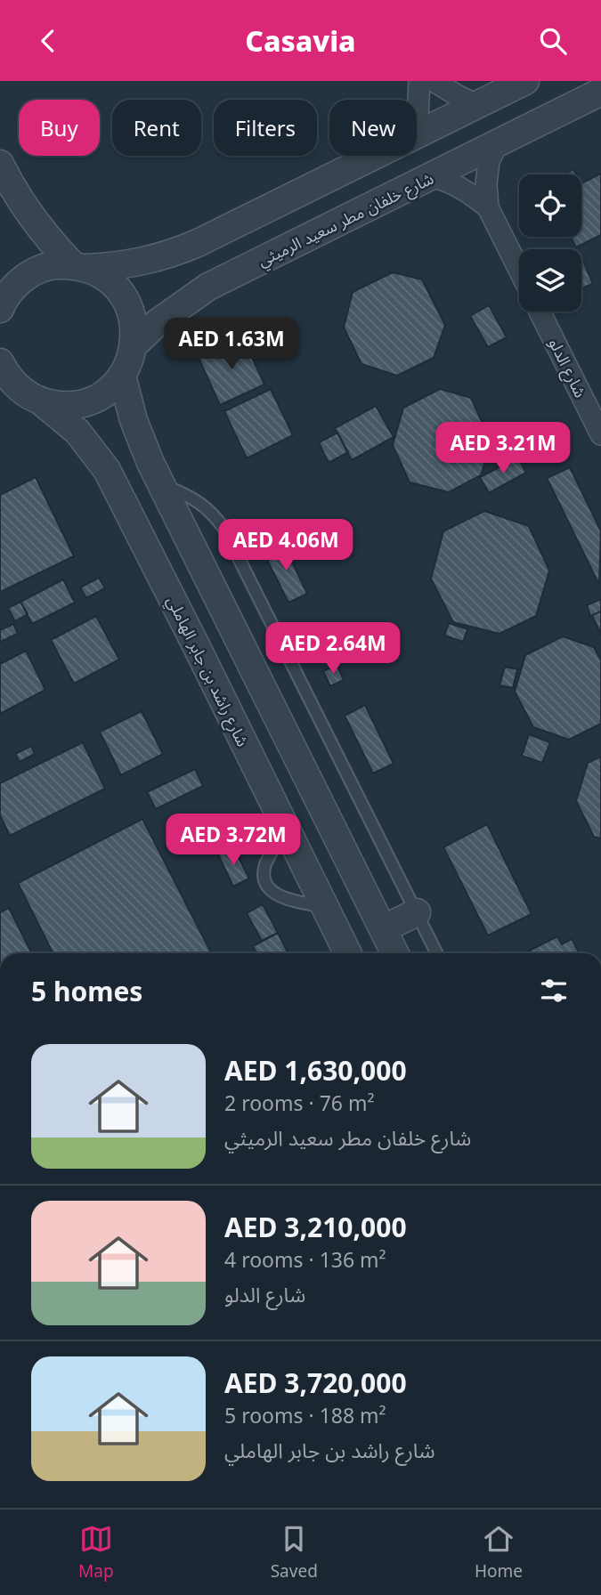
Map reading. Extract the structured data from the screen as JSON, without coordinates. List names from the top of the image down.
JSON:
{
  "streets": {
    "street": ["شارع خلفان مطر سعيد الرميثي", "شارع الدلو", "شارع راشد بن جابر الهاملي"]
  },
  "page": {
    "header": "Casavia",
    "chip": [
      "Buy",
      "Rent",
      "Filters",
      "New"
    ],
    "price": [
      "AED 1.63M",
      "AED 3.21M",
      "AED 4.06M",
      "AED 2.64M",
      "AED 3.72M"
    ],
    "heading": "5 homes",
    "list": [
      {
        "name": "AED 1,630,000",
        "note": "2 rooms · 76 m² · شارع خلفان مطر سعيد الرميثي"
      },
      {
        "name": "AED 3,210,000",
        "note": "4 rooms · 136 m² · شارع الدلو"
      },
      {
        "name": "AED 3,720,000",
        "note": "5 rooms · 188 m² · شارع راشد بن جابر الهاملي"
      }
    ],
    "tabs": ["Map", "Saved", "Home"]
  }
}
